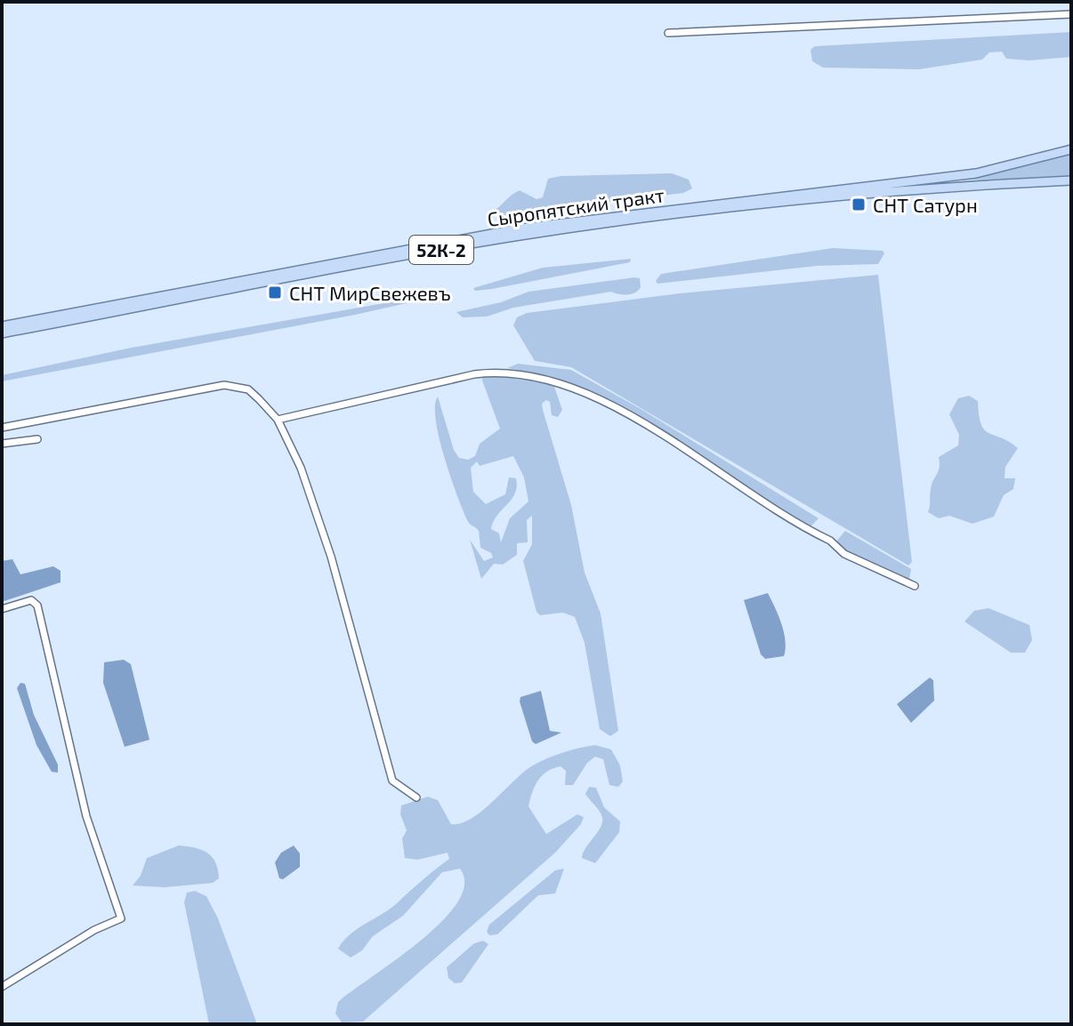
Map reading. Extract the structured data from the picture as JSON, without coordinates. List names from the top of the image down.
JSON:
{
  "streets": {
    "main road": ["Сыропятский тракт", "52К-2"]
  },
  "places": {
    "transit": ["СНТ Сатурн", "СНТ МирСвежевъ"]
  }
}
